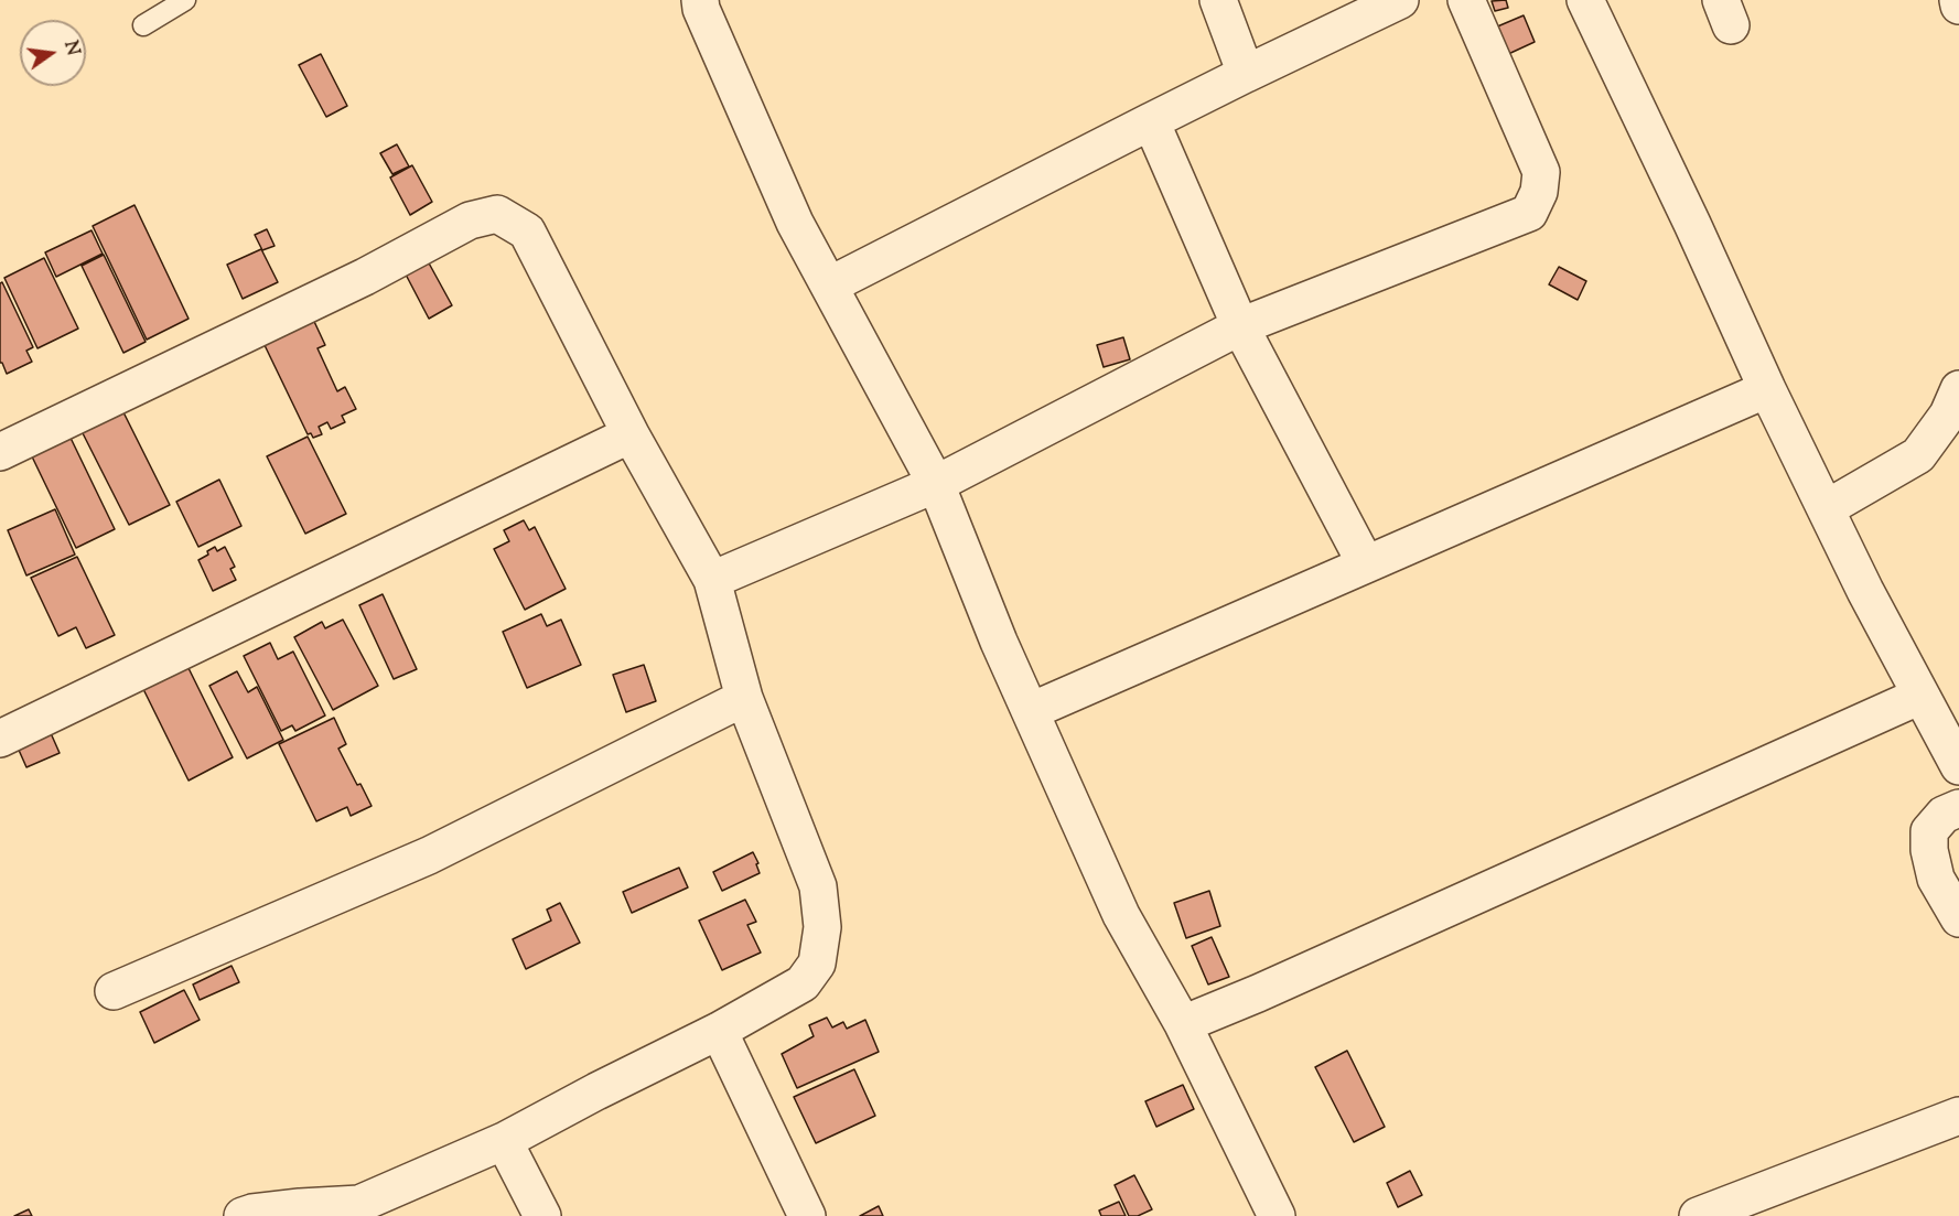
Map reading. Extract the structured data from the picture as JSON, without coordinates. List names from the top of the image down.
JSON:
{
  "north": "right"
}
